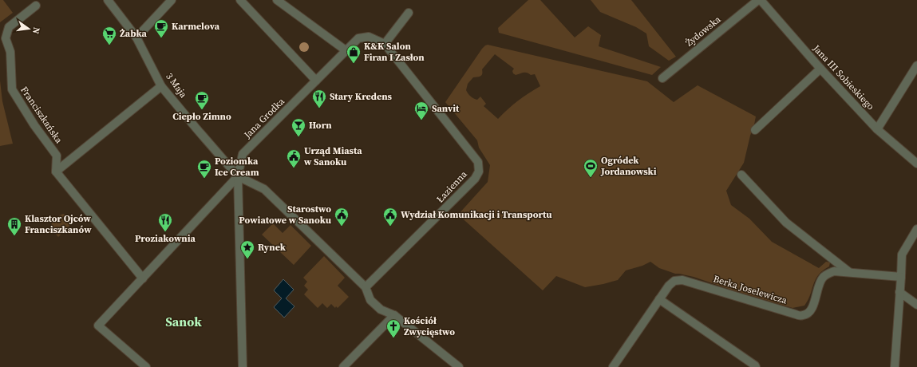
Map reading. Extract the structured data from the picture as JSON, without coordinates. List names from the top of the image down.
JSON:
{
  "streets": {
    "street": [
      "Żydowska",
      "Jana III Sobieskiego",
      "3 Maja",
      "Franciszkańska",
      "Jana Grodka",
      "Łazienna",
      "Berka Joselewicza"
    ]
  },
  "crossings": [
    ["Żydowska", "Jana III Sobieskiego"],
    ["3 Maja", "Jana Grodka"],
    ["Jana Grodka", "Łazienna"]
  ],
  "districts": ["Sanok"],
  "places": {
    "cafe": ["Karmelova", "Ciepło Zimno", "Poziomka Ice Cream"],
    "supermarket": ["Żabka"],
    "shop": ["K&K Salon Firan I Zasłon"],
    "restaurant": ["Stary Kredens", "Proziakownia"],
    "hotel": ["Sanvit"],
    "bar": ["Horn"],
    "public building": ["Urząd Miasta w Sanoku", "Starostwo Powiatowe w Sanoku", "Wydział Komunikacji i Transportu"],
    "sports": ["Ogródek Jordanowski"],
    "building": ["Klasztor Ojców Franciszkanów"],
    "place": ["Rynek"],
    "church": ["Kościół Zwycięstwo"]
  },
  "north": "right"
}
